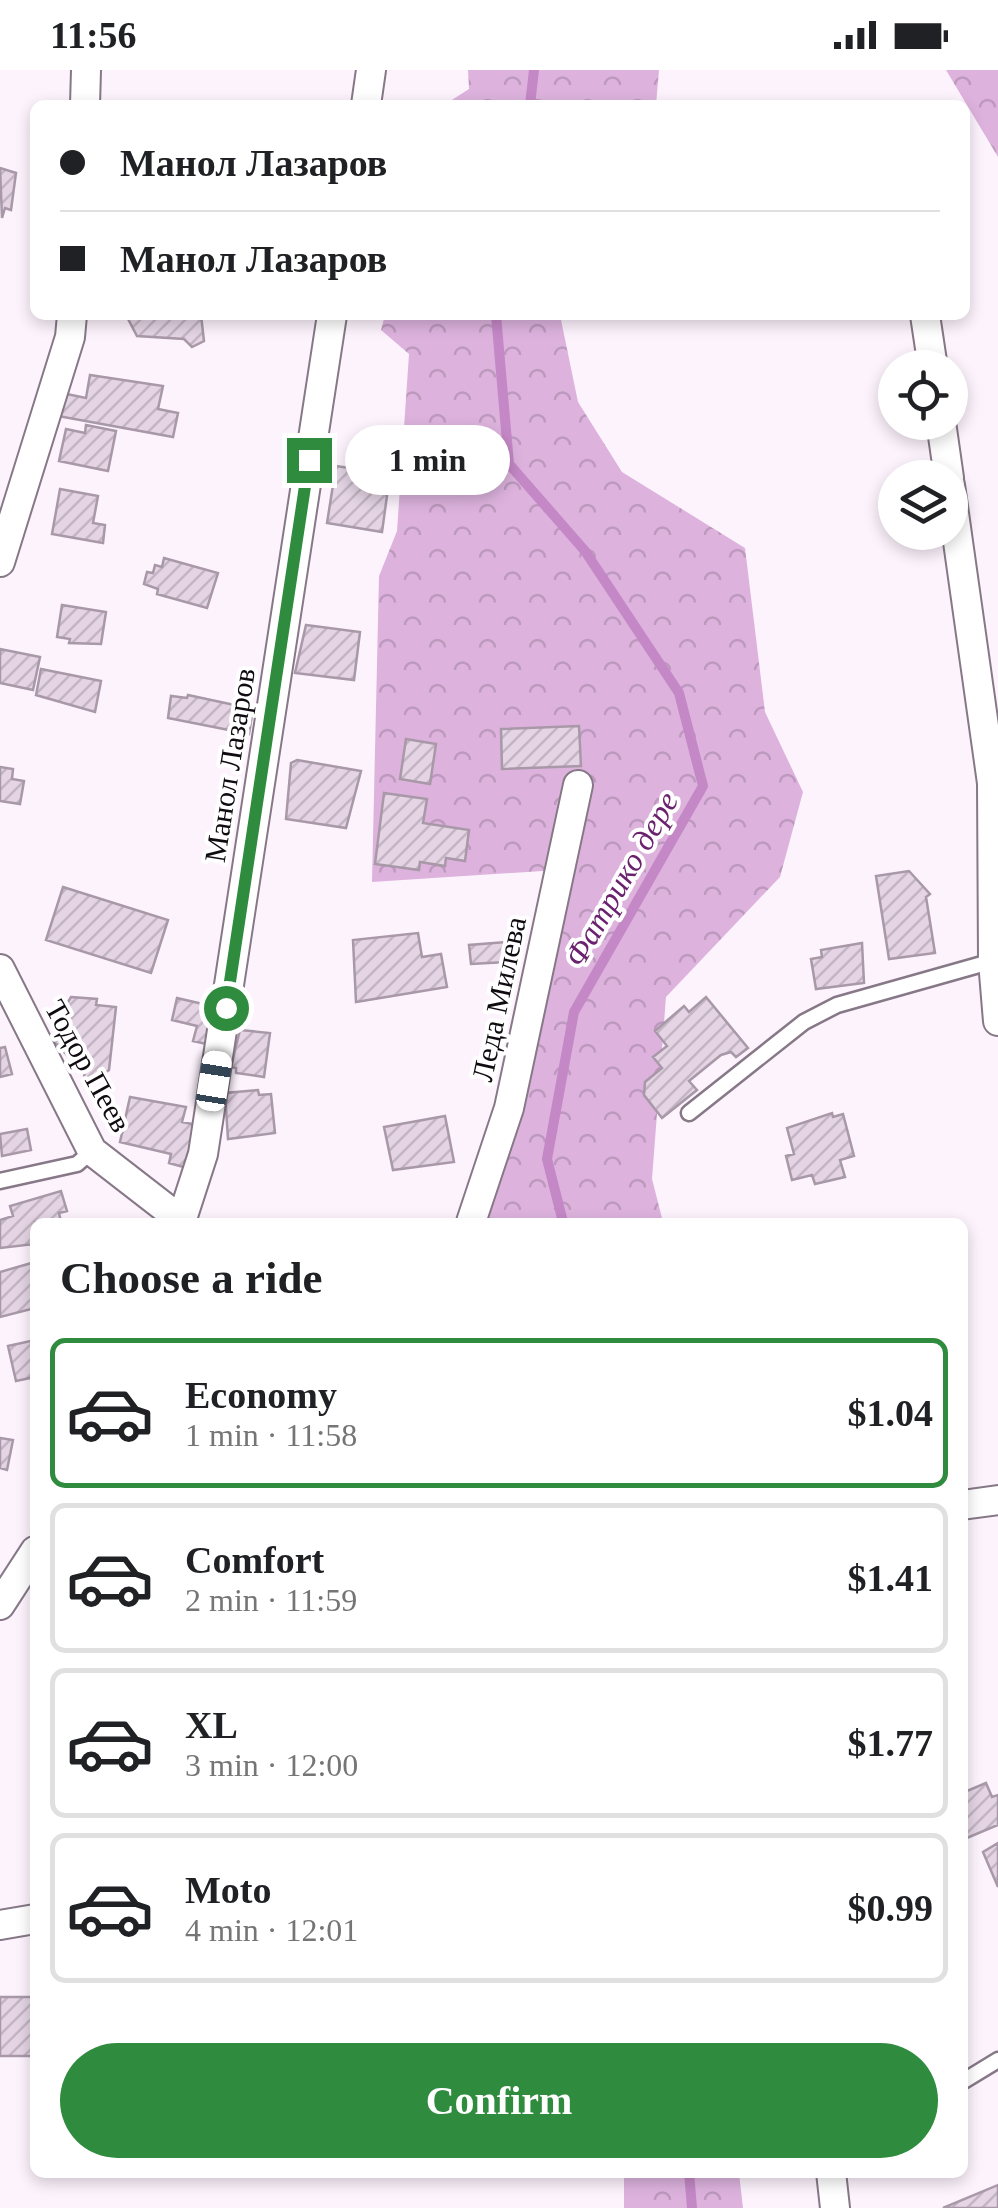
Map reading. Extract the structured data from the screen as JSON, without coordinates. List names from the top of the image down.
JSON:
{
  "streets": {
    "street": ["Манол Лазаров", "Леда Милева", "Тодор Пеев"]
  },
  "water": ["Фатрико дере"],
  "page": {
    "status": "11:56",
    "banner": ["Манол Лазаров", "Манол Лазаров"],
    "bubble": "1 min",
    "heading": "Choose a ride",
    "list": [
      {
        "name": "Economy",
        "note": "1 min · 11:58",
        "value": "$1.04"
      },
      {
        "name": "Comfort",
        "note": "2 min · 11:59",
        "value": "$1.41"
      },
      {
        "name": "XL",
        "note": "3 min · 12:00",
        "value": "$1.77"
      },
      {
        "name": "Moto",
        "note": "4 min · 12:01",
        "value": "$0.99"
      }
    ],
    "buttons": "Confirm"
  }
}
